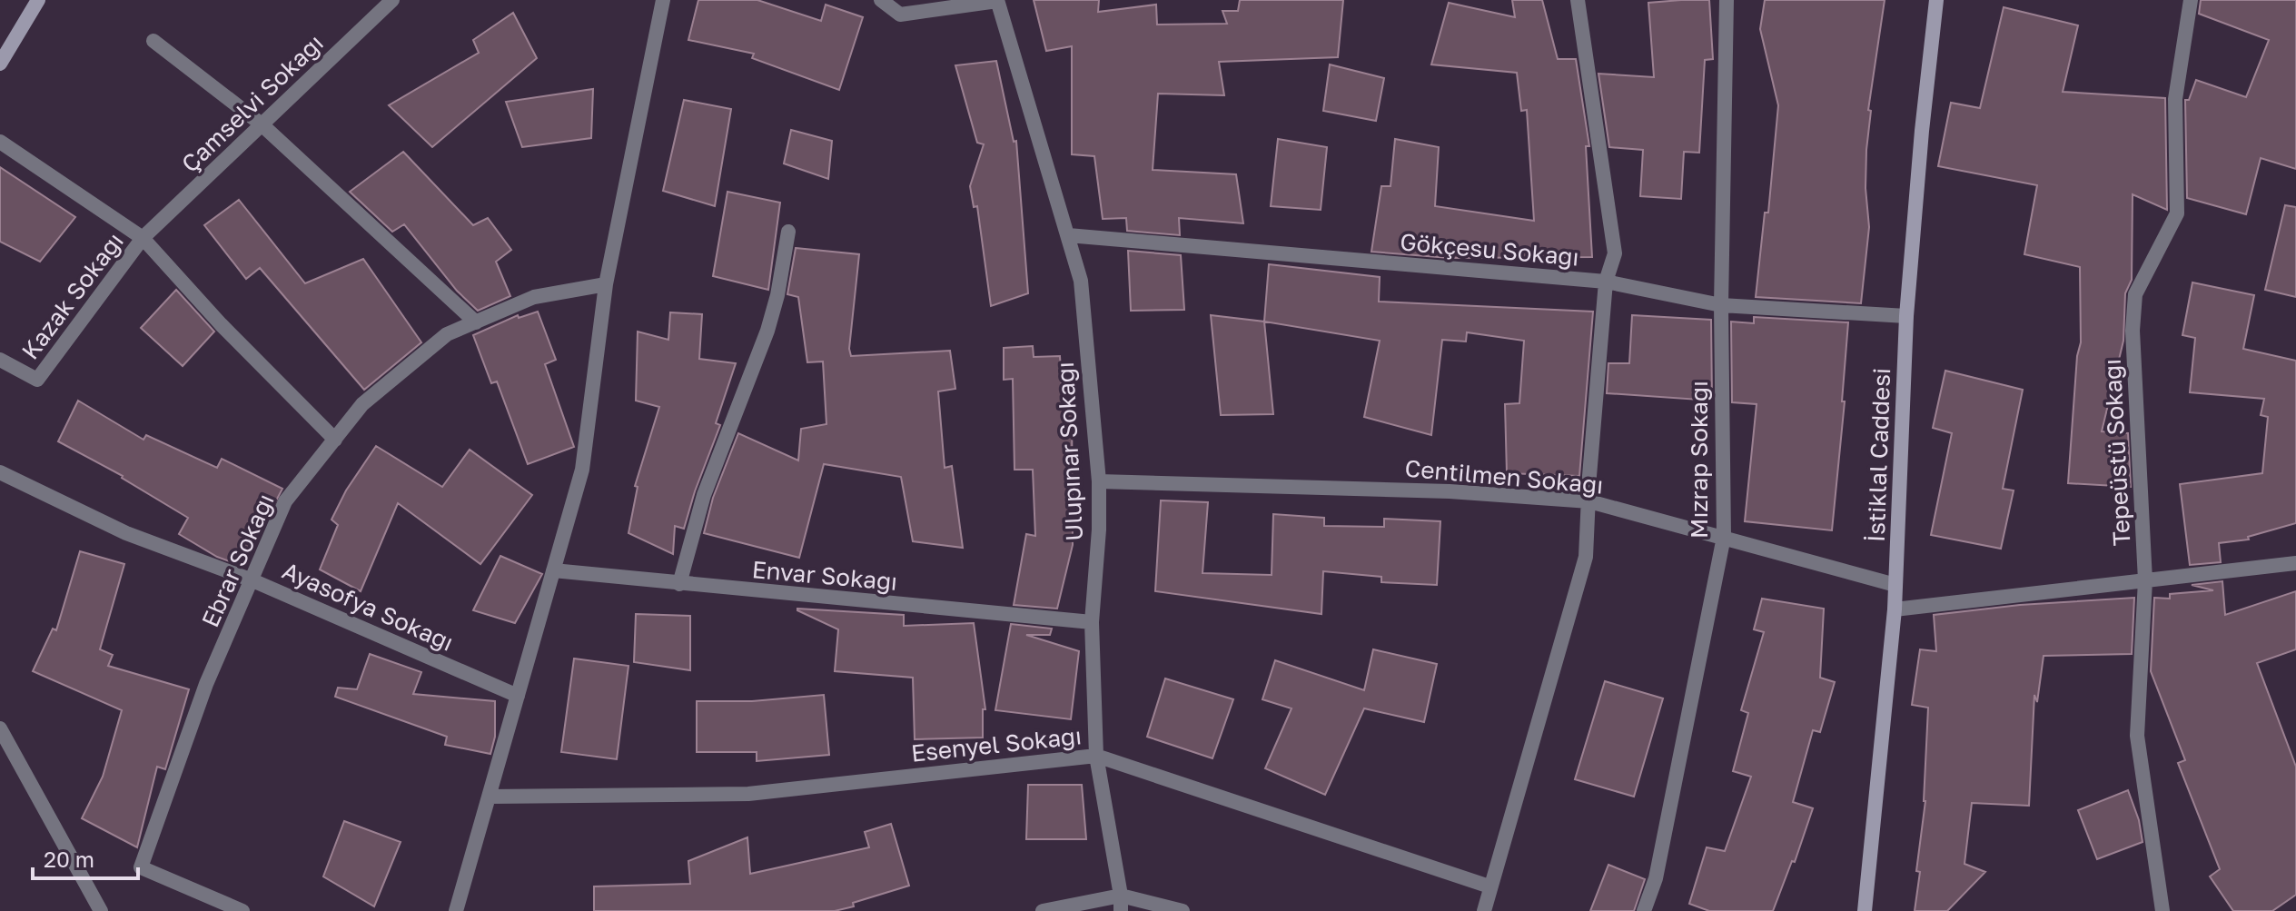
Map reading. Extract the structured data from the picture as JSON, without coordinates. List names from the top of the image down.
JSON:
{
  "streets": {
    "street": [
      "Çamselvi Sokağı",
      "Gökçesu Sokağı",
      "Kazak Sokağı",
      "Ulupınar Sokağı",
      "Tepeüstü Sokağı",
      "İstiklal Caddesi",
      "Mızrap Sokağı",
      "Centilmen Sokağı",
      "Ebrar Sokağı",
      "Envar Sokağı",
      "Ayasofya Sokağı",
      "Esenyel Sokağı"
    ]
  },
  "crossings": [
    ["Çamselvi Sokağı", "Kazak Sokağı"],
    ["Gökçesu Sokağı", "Ulupınar Sokağı"],
    ["Gökçesu Sokağı", "İstiklal Caddesi"],
    ["Gökçesu Sokağı", "Mızrap Sokağı"],
    ["Ulupınar Sokağı", "Centilmen Sokağı"],
    ["Ulupınar Sokağı", "Envar Sokağı"],
    ["Ulupınar Sokağı", "Esenyel Sokağı"],
    ["İstiklal Caddesi", "Centilmen Sokağı"],
    ["Mızrap Sokağı", "Centilmen Sokağı"],
    ["Ebrar Sokağı", "Ayasofya Sokağı"]
  ],
  "scale_bar": "20 m"
}
